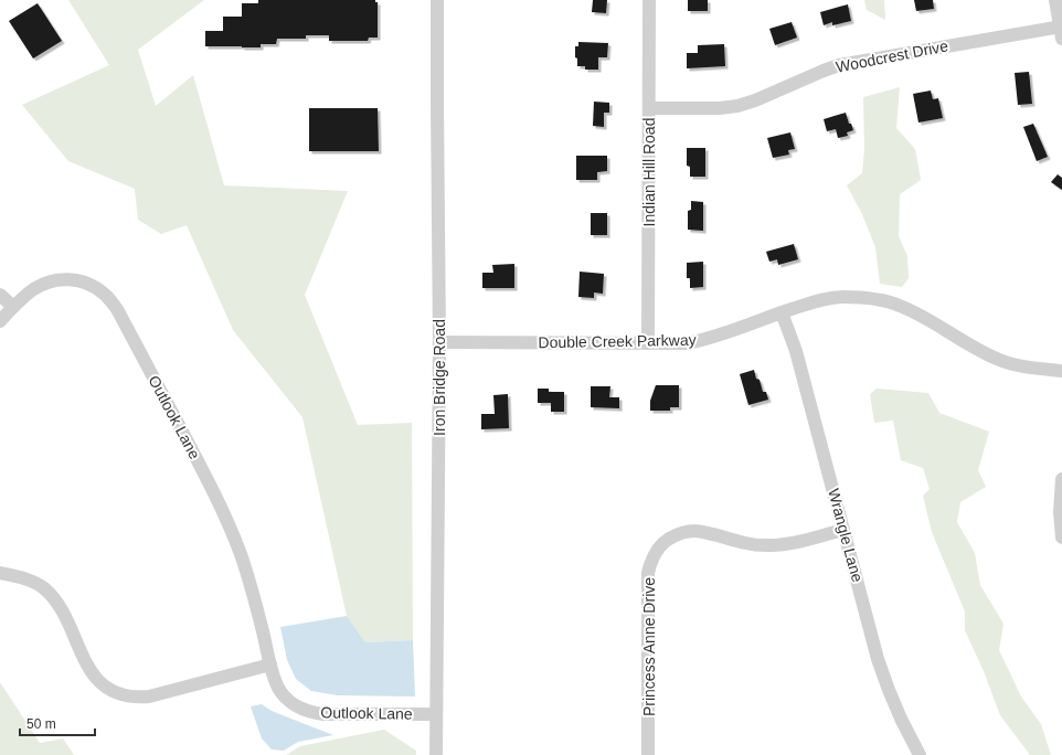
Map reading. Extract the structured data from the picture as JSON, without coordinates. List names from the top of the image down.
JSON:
{
  "streets": {
    "street": [
      "Woodcrest Drive",
      "Indian Hill Road",
      "Double Creek Parkway",
      "Iron Bridge Road",
      "Outlook Lane",
      "Wrangle Lane",
      "Princess Anne Drive"
    ]
  },
  "crossings": [
    ["Woodcrest Drive", "Indian Hill Road"],
    ["Indian Hill Road", "Double Creek Parkway"],
    ["Double Creek Parkway", "Iron Bridge Road"],
    ["Double Creek Parkway", "Wrangle Lane"],
    ["Iron Bridge Road", "Outlook Lane"],
    ["Wrangle Lane", "Princess Anne Drive"]
  ],
  "scale_bar": "50 m"
}
